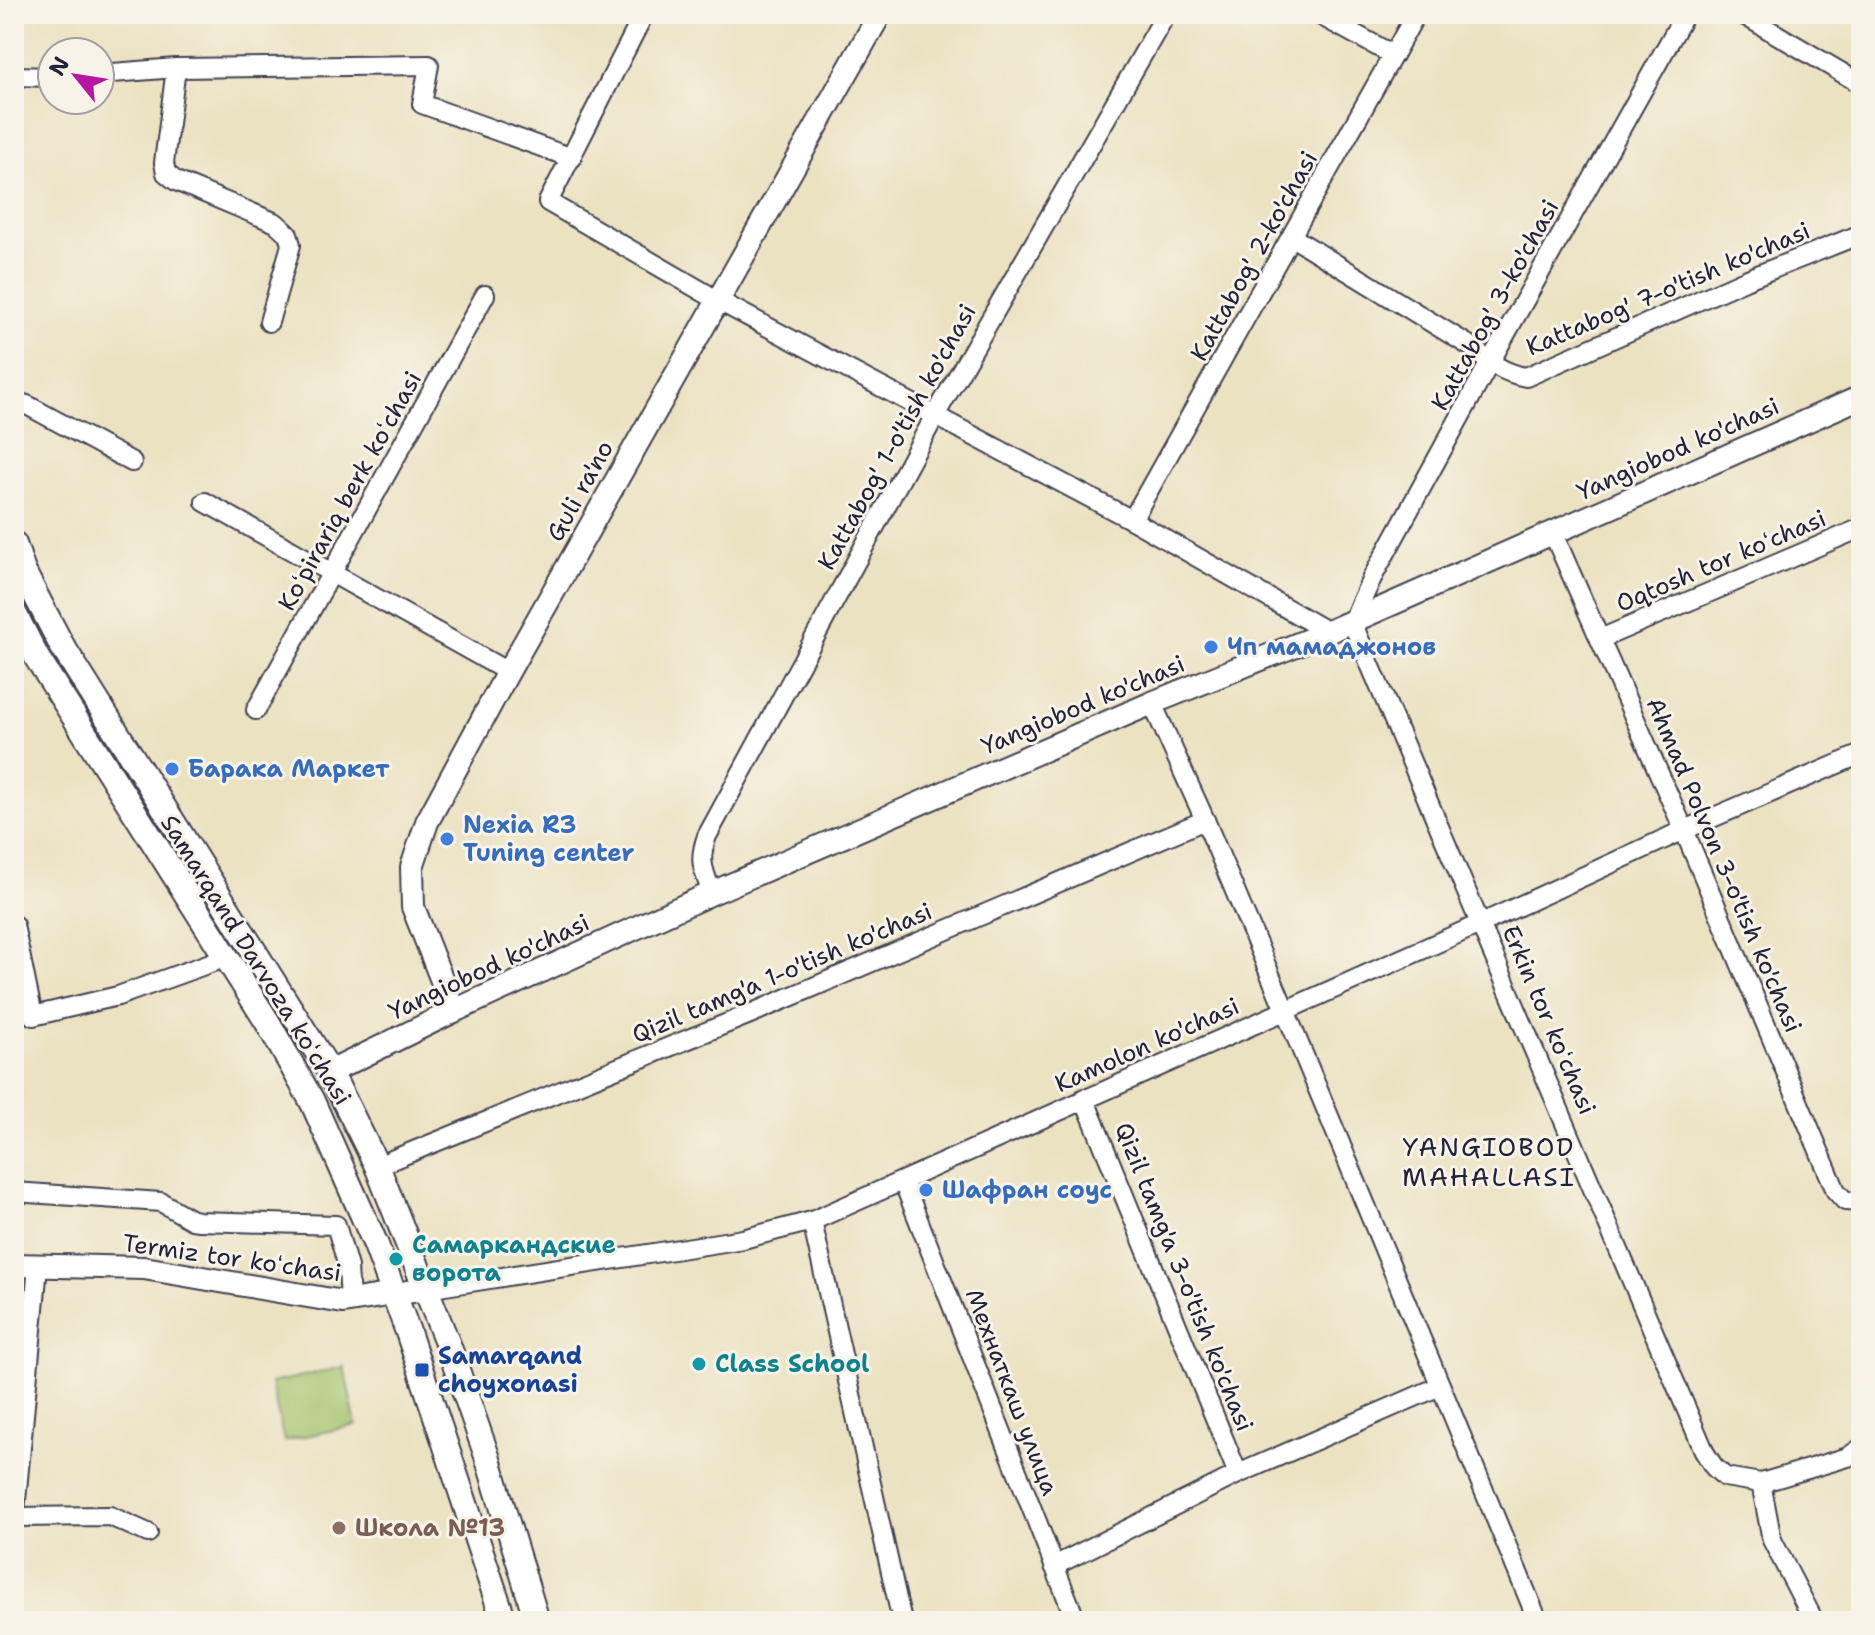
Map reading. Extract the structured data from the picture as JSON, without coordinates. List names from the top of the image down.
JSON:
{
  "streets": {
    "main road": ["Samarqand Darvoza koʻchasi"],
    "street": [
      "Kattabog' 2-ko'chasi",
      "Kattabog' 7-o'tish ko'chasi",
      "Kattabog' 3-ko'chasi",
      "Kattabog' 1-o'tish ko'chasi",
      "Yangiobod ko'chasi",
      "Koʻpirariq berk koʻchasi",
      "Guli ra'no",
      "Oqtosh tor koʻchasi",
      "Ahmad Polvon 3-o'tish ko'chasi",
      "Qizil tamg'a 1-o'tish ko'chasi",
      "Erkin tor koʻchasi",
      "Kamolon ko'chasi",
      "Termiz tor koʻchasi",
      "Qizil tamg'a 3-o'tish ko'chasi",
      "Мехнаткаш улица"
    ]
  },
  "crossings": [
    ["Kattabog' 2-ko'chasi", "Kattabog' 7-o'tish ko'chasi"],
    ["Kattabog' 7-o'tish ko'chasi", "Kattabog' 3-ko'chasi"],
    ["Kattabog' 3-ko'chasi", "Yangiobod ko'chasi"],
    ["Kattabog' 3-ko'chasi", "Erkin tor koʻchasi"],
    ["Kattabog' 1-o'tish ko'chasi", "Yangiobod ko'chasi"],
    ["Yangiobod ko'chasi", "Guli ra'no"],
    ["Yangiobod ko'chasi", "Ahmad Polvon 3-o'tish ko'chasi"],
    ["Yangiobod ko'chasi", "Samarqand Darvoza koʻchasi"],
    ["Yangiobod ko'chasi", "Erkin tor koʻchasi"],
    ["Oqtosh tor koʻchasi", "Ahmad Polvon 3-o'tish ko'chasi"],
    ["Ahmad Polvon 3-o'tish ko'chasi", "Kamolon ko'chasi"],
    ["Samarqand Darvoza koʻchasi", "Qizil tamg'a 1-o'tish ko'chasi"],
    ["Samarqand Darvoza koʻchasi", "Kamolon ko'chasi"],
    ["Samarqand Darvoza koʻchasi", "Termiz tor koʻchasi"],
    ["Erkin tor koʻchasi", "Kamolon ko'chasi"],
    ["Kamolon ko'chasi", "Termiz tor koʻchasi"],
    ["Kamolon ko'chasi", "Qizil tamg'a 3-o'tish ko'chasi"],
    ["Kamolon ko'chasi", "Мехнаткаш улица"]
  ],
  "districts": ["YANGIOBOD MAHALLASI"],
  "places": {
    "other": [
      "Чп мамаджонов",
      "Барака Маркет",
      "Nexia R3 Tuning center",
      "Шафран соус",
      "Самаркандские ворота",
      "Class School",
      "Школа №13"
    ],
    "transit": ["Samarqand choyxonasi"]
  },
  "north": "top left"
}
